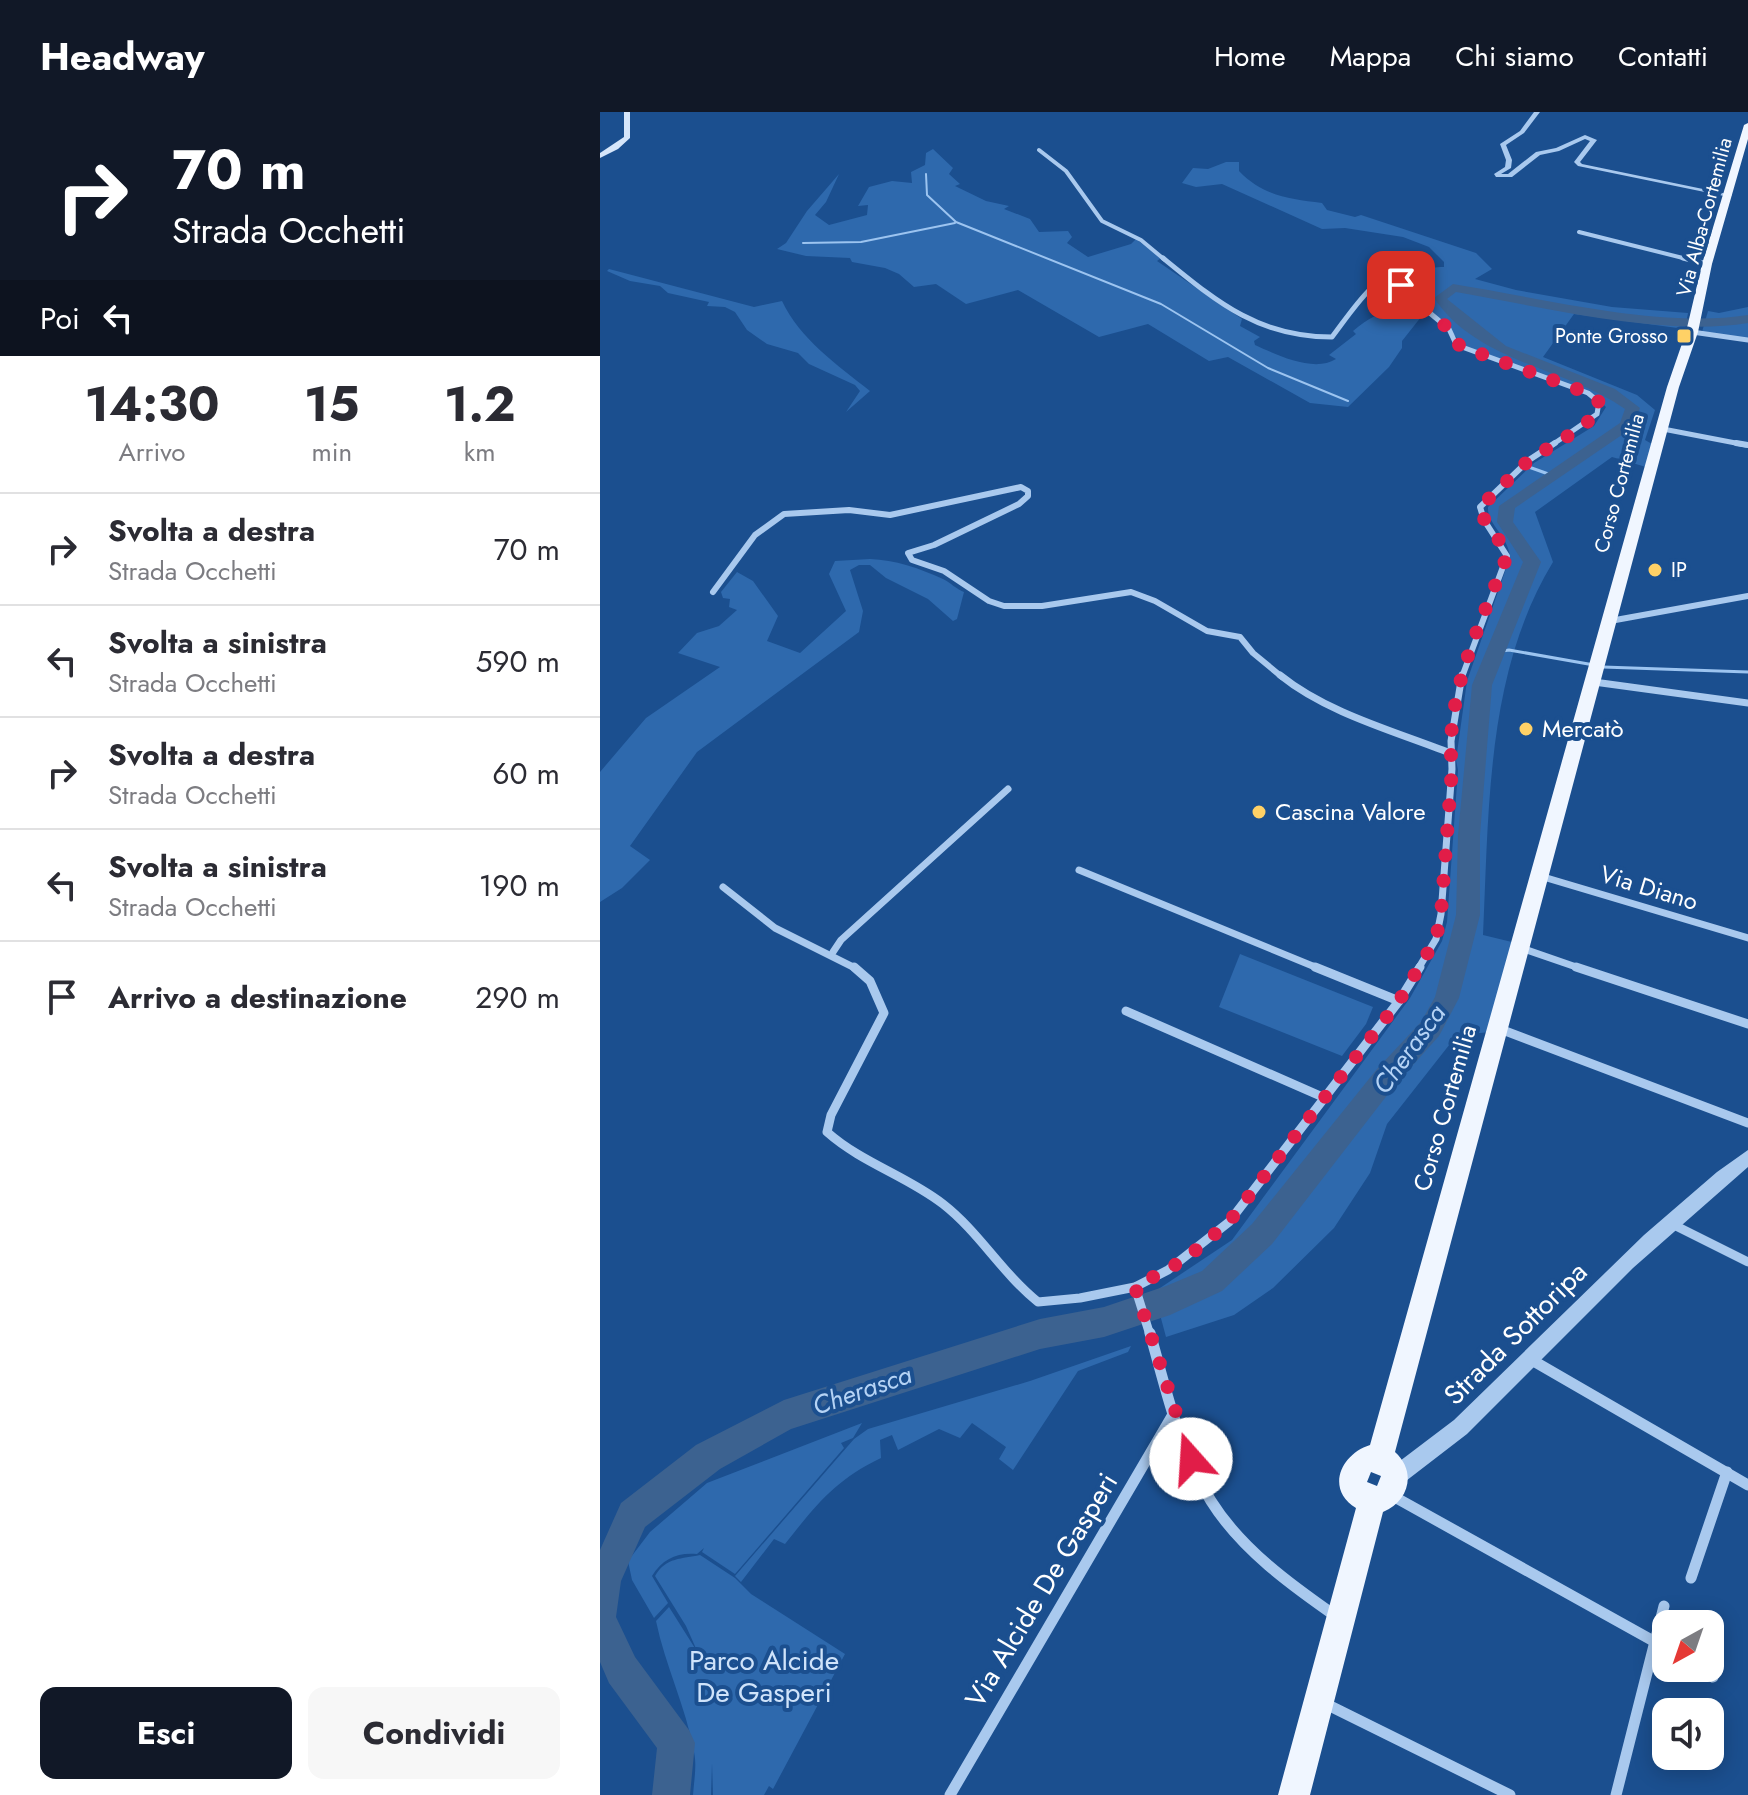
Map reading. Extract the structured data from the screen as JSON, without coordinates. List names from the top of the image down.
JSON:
{
  "streets": {
    "main road": ["Via Alba-Cortemilia", "Corso Cortemilia"],
    "street": ["Via Diano", "Strada Sottoripa", "Via Alcide De Gasperi"]
  },
  "crossings": [
    ["Via Alba-Cortemilia", "Corso Cortemilia"],
    ["Corso Cortemilia", "Via Diano"],
    ["Corso Cortemilia", "Strada Sottoripa"]
  ],
  "water": ["Cherasca"],
  "parks": ["Parco Alcide De Gasperi"],
  "places": {
    "transit": ["Ponte Grosso"],
    "other": ["IP", "Mercatò", "Cascina Valore"]
  },
  "north": "bottom left",
  "page": {
    "header": "Headway",
    "nav": [
      "Home",
      "Mappa",
      "Chi siamo",
      "Contatti"
    ],
    "turn": ["70 m", "Strada Occhetti"],
    "then": "Poi",
    "eta": [
      "14:30",
      "Arrivo",
      "15",
      "min",
      "1.2",
      "km"
    ],
    "list": [
      {
        "name": "Svolta a destra",
        "note": "Strada Occhetti",
        "value": "70 m"
      },
      {
        "name": "Svolta a sinistra",
        "note": "Strada Occhetti",
        "value": "590 m"
      },
      {
        "name": "Svolta a destra",
        "note": "Strada Occhetti",
        "value": "60 m"
      },
      {
        "name": "Svolta a sinistra",
        "note": "Strada Occhetti",
        "value": "190 m"
      },
      {
        "name": "Arrivo a destinazione",
        "value": "290 m"
      }
    ],
    "buttons": ["Esci", "Condividi"]
  }
}
